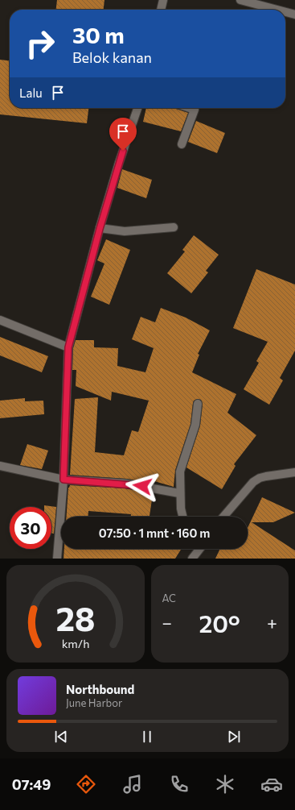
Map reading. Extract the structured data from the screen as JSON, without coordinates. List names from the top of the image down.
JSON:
{
  "page": {
    "turn": ["30 m", "Belok kanan"],
    "then": "Lalu",
    "limit": "30",
    "trip": "07:50 · 1 mnt · 160 m",
    "tile": "AC",
    "heat": ["−", "20°", "+"],
    "song": ["Northbound", "June Harbor"],
    "tabs": "07:49",
    "gauge": ["28", "km/h"]
  }
}
